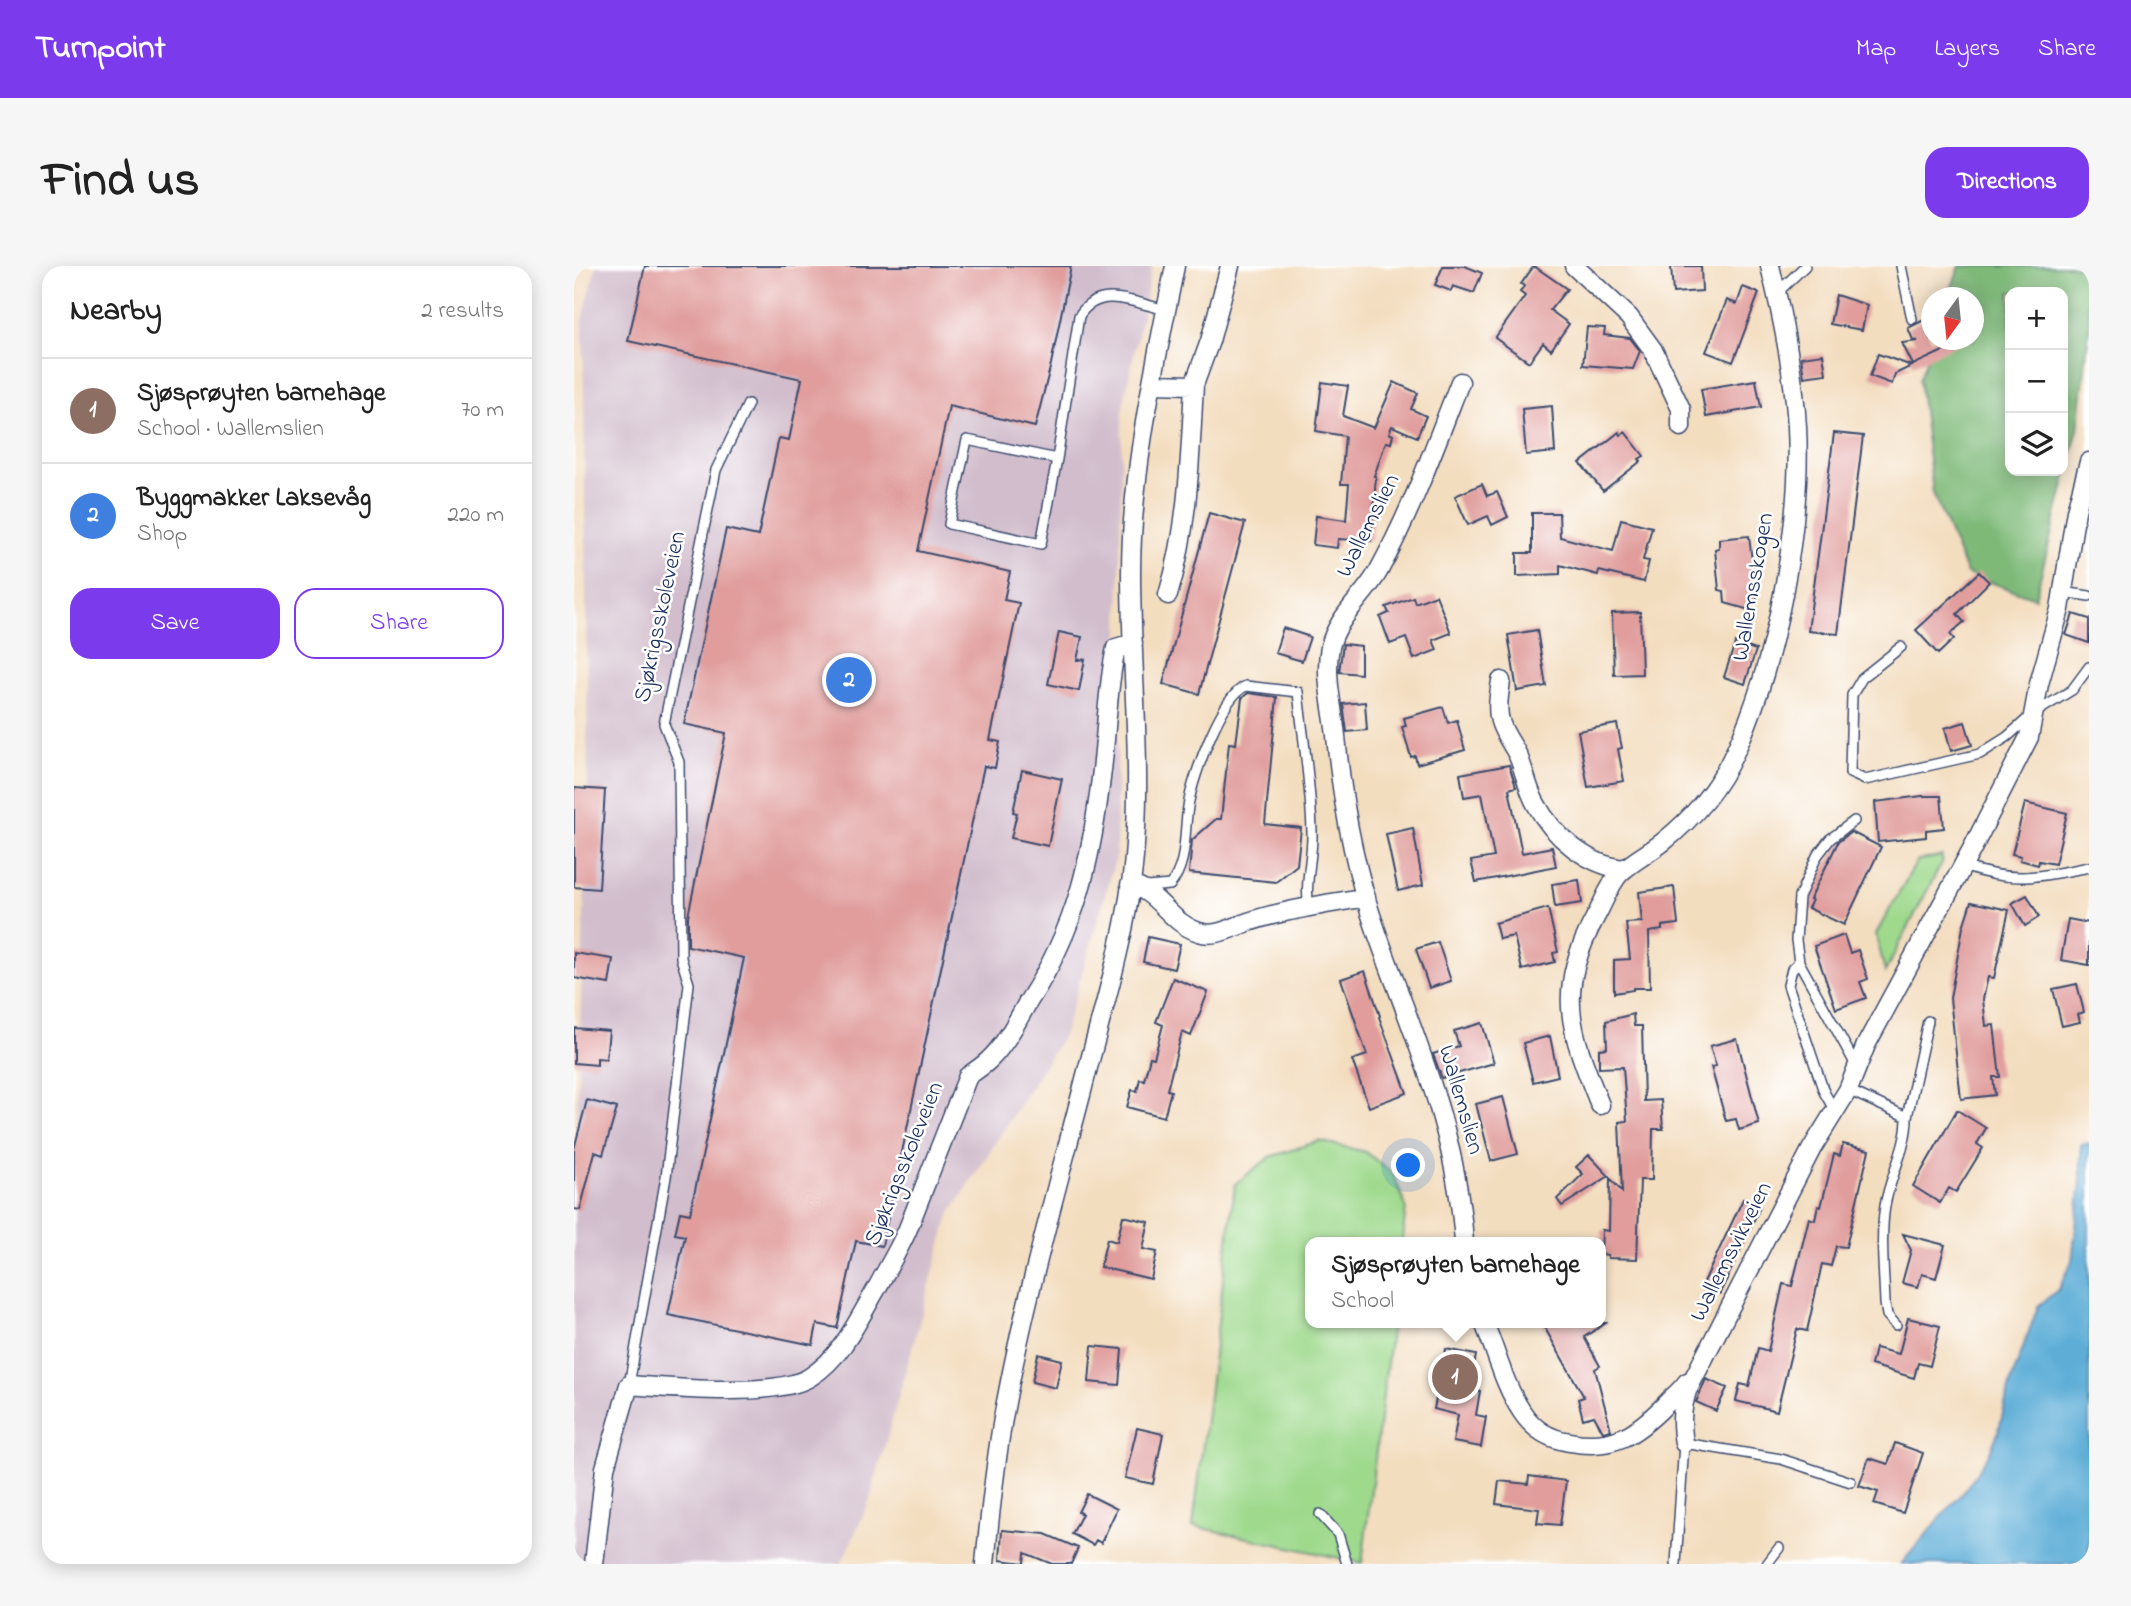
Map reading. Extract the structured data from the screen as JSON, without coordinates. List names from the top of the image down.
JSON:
{
  "streets": {
    "street": [
      "Wallemslien",
      "Wallemsskogen",
      "Sjøkrigsskoleveien",
      "Wallemsvikveien"
    ]
  },
  "north": "bottom",
  "page": {
    "header": "Turnpoint",
    "nav": ["Map", "Layers", "Share"],
    "title": "Find us",
    "buttons": [
      "Directions",
      ["Save", "Share"]
    ],
    "heading": ["Nearby", "2 results"],
    "map_buttons": ["+", "−"],
    "list": [
      {
        "mark": "1",
        "name": "Sjøsprøyten barnehage",
        "note": "School · Wallemslien",
        "value": "70 m"
      },
      {
        "mark": "2",
        "name": "Byggmakker Laksevåg",
        "note": "Shop",
        "value": "220 m"
      }
    ],
    "pins": ["2", "1"],
    "popup": ["Sjøsprøyten barnehage", "School"]
  }
}
